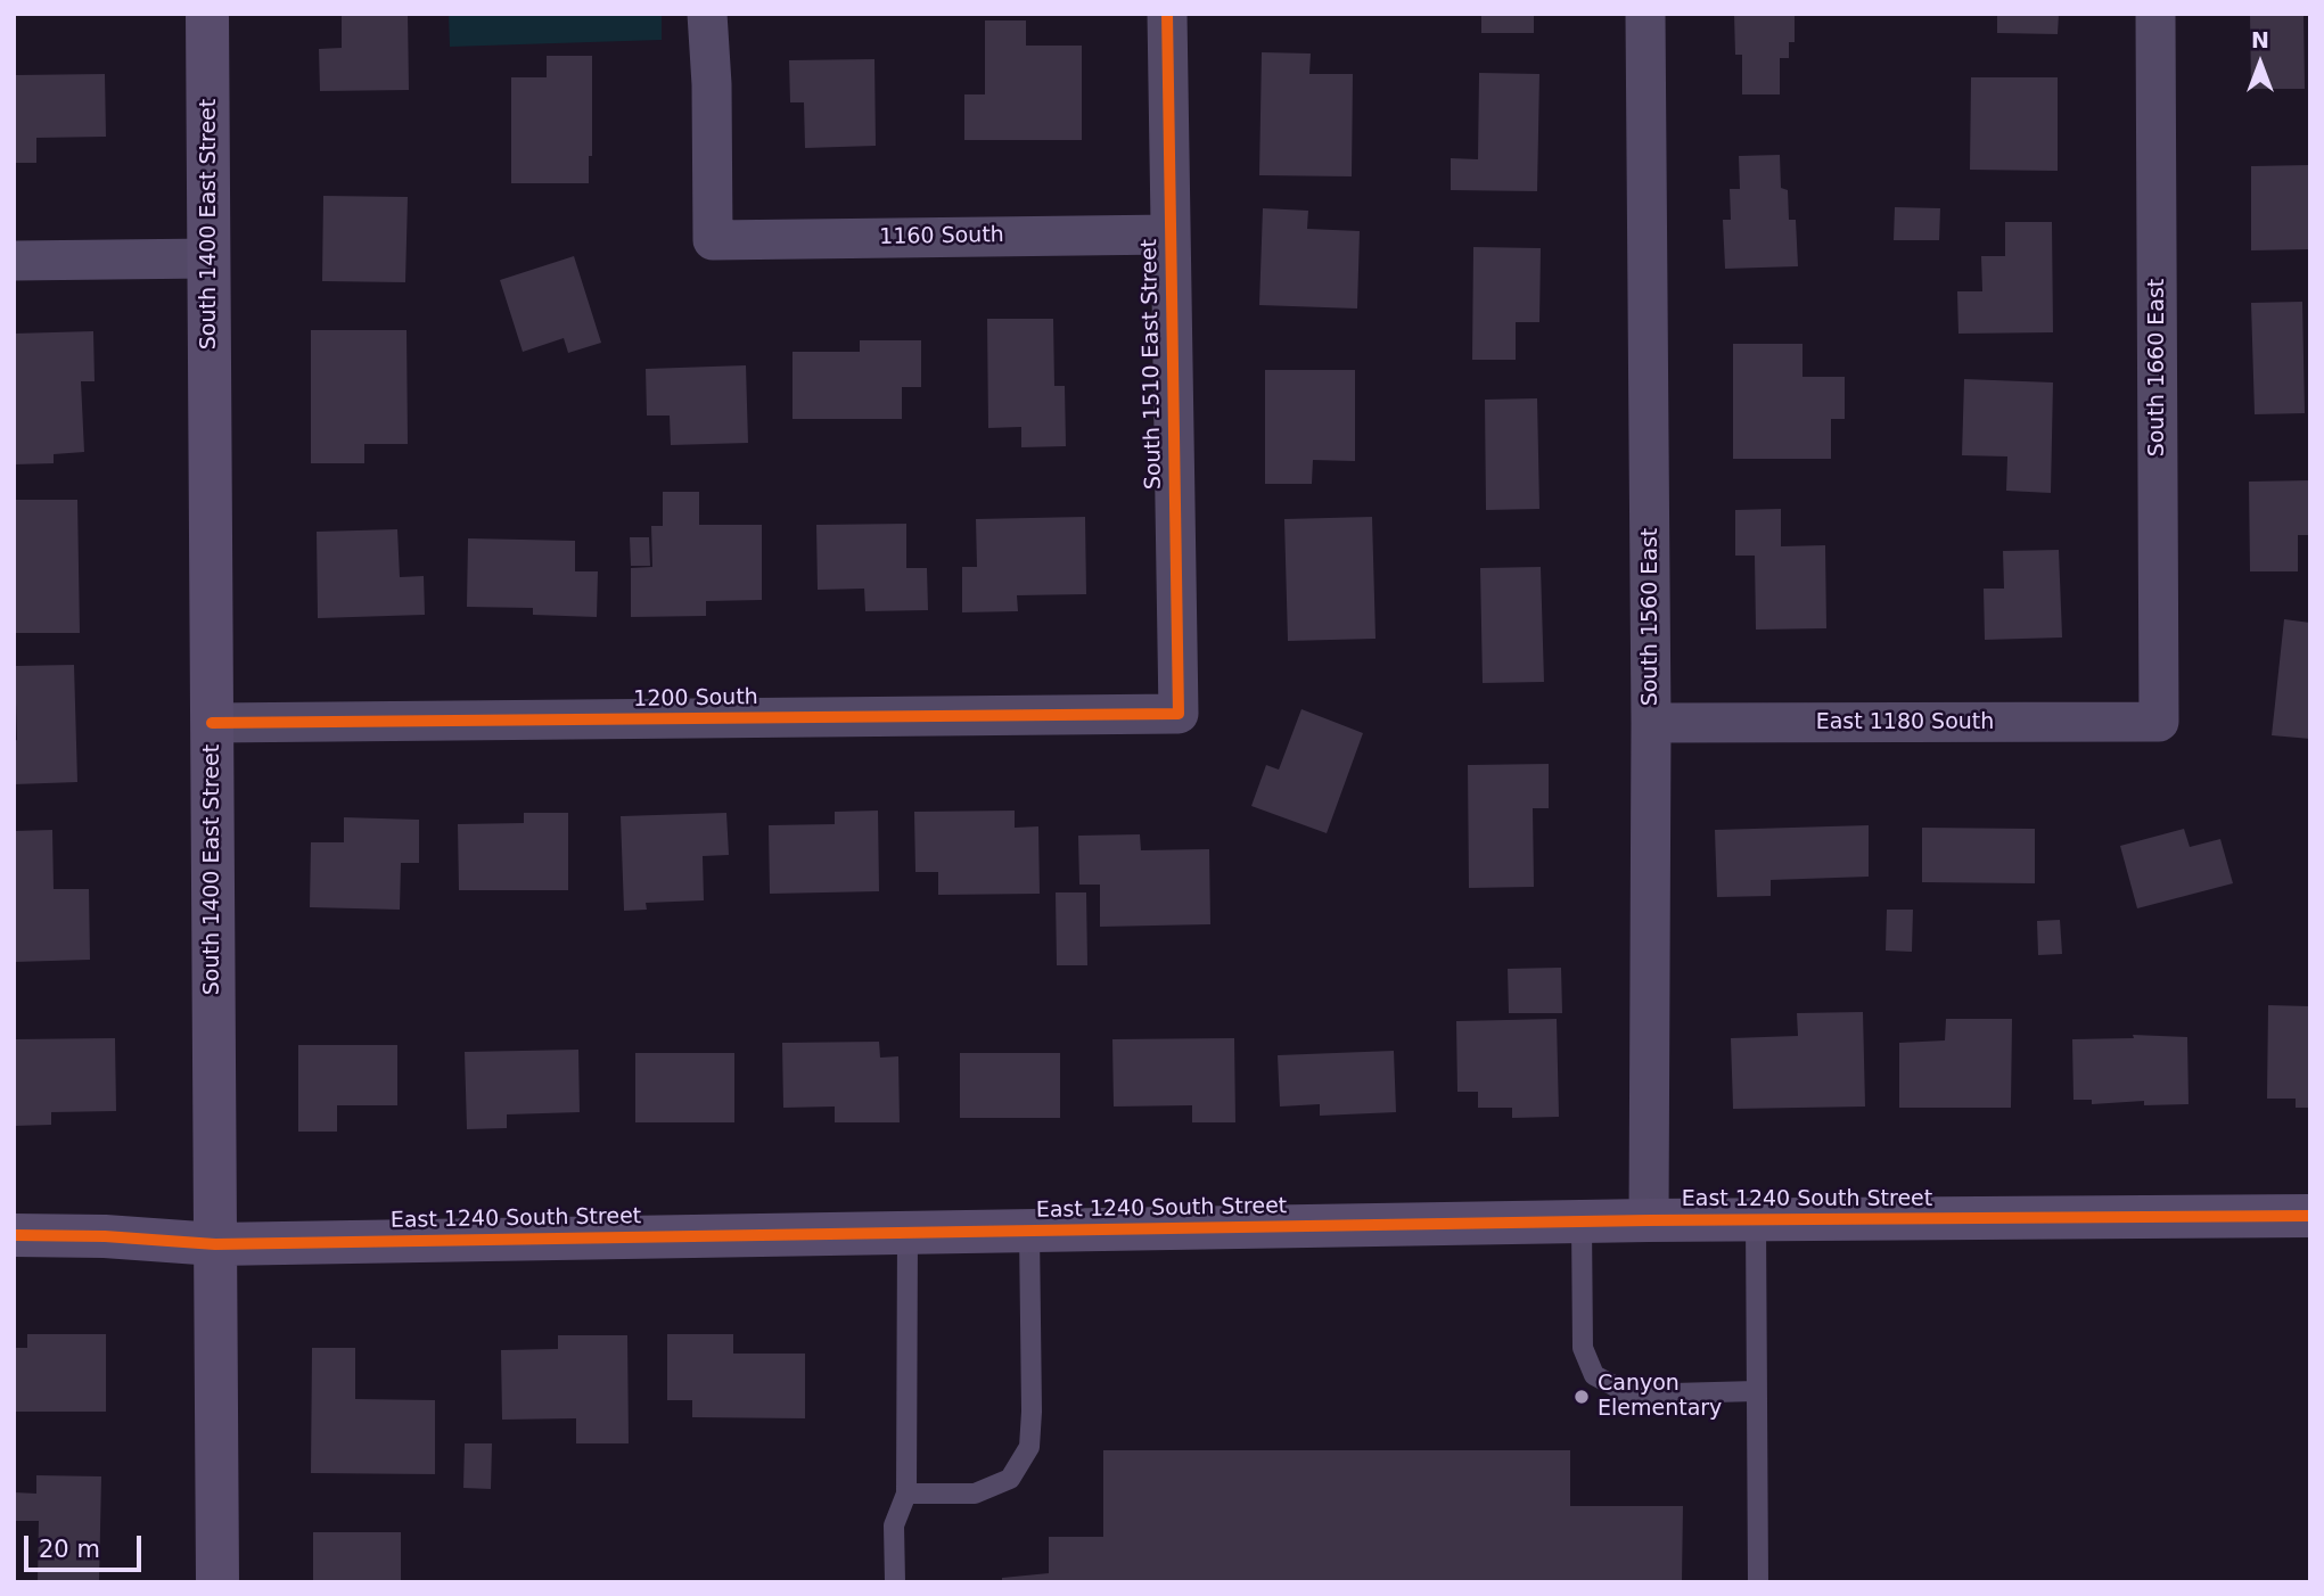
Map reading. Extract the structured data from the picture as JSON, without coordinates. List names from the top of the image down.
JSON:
{
  "streets": {
    "street": [
      "South 1400 East Street",
      "1160 South",
      "South 1510 East Street",
      "South 1660 East",
      "South 1560 East",
      "1200 South",
      "East 1180 South",
      "East 1240 South Street"
    ]
  },
  "crossings": [
    ["South 1400 East Street", "1200 South"],
    ["South 1400 East Street", "East 1240 South Street"],
    ["1160 South", "South 1510 East Street"],
    ["South 1510 East Street", "1200 South"],
    ["South 1660 East", "East 1180 South"],
    ["South 1560 East", "East 1180 South"],
    ["South 1560 East", "East 1240 South Street"]
  ],
  "places": ["Canyon Elementary"],
  "scale_bar": "20 m",
  "north": "top"
}
